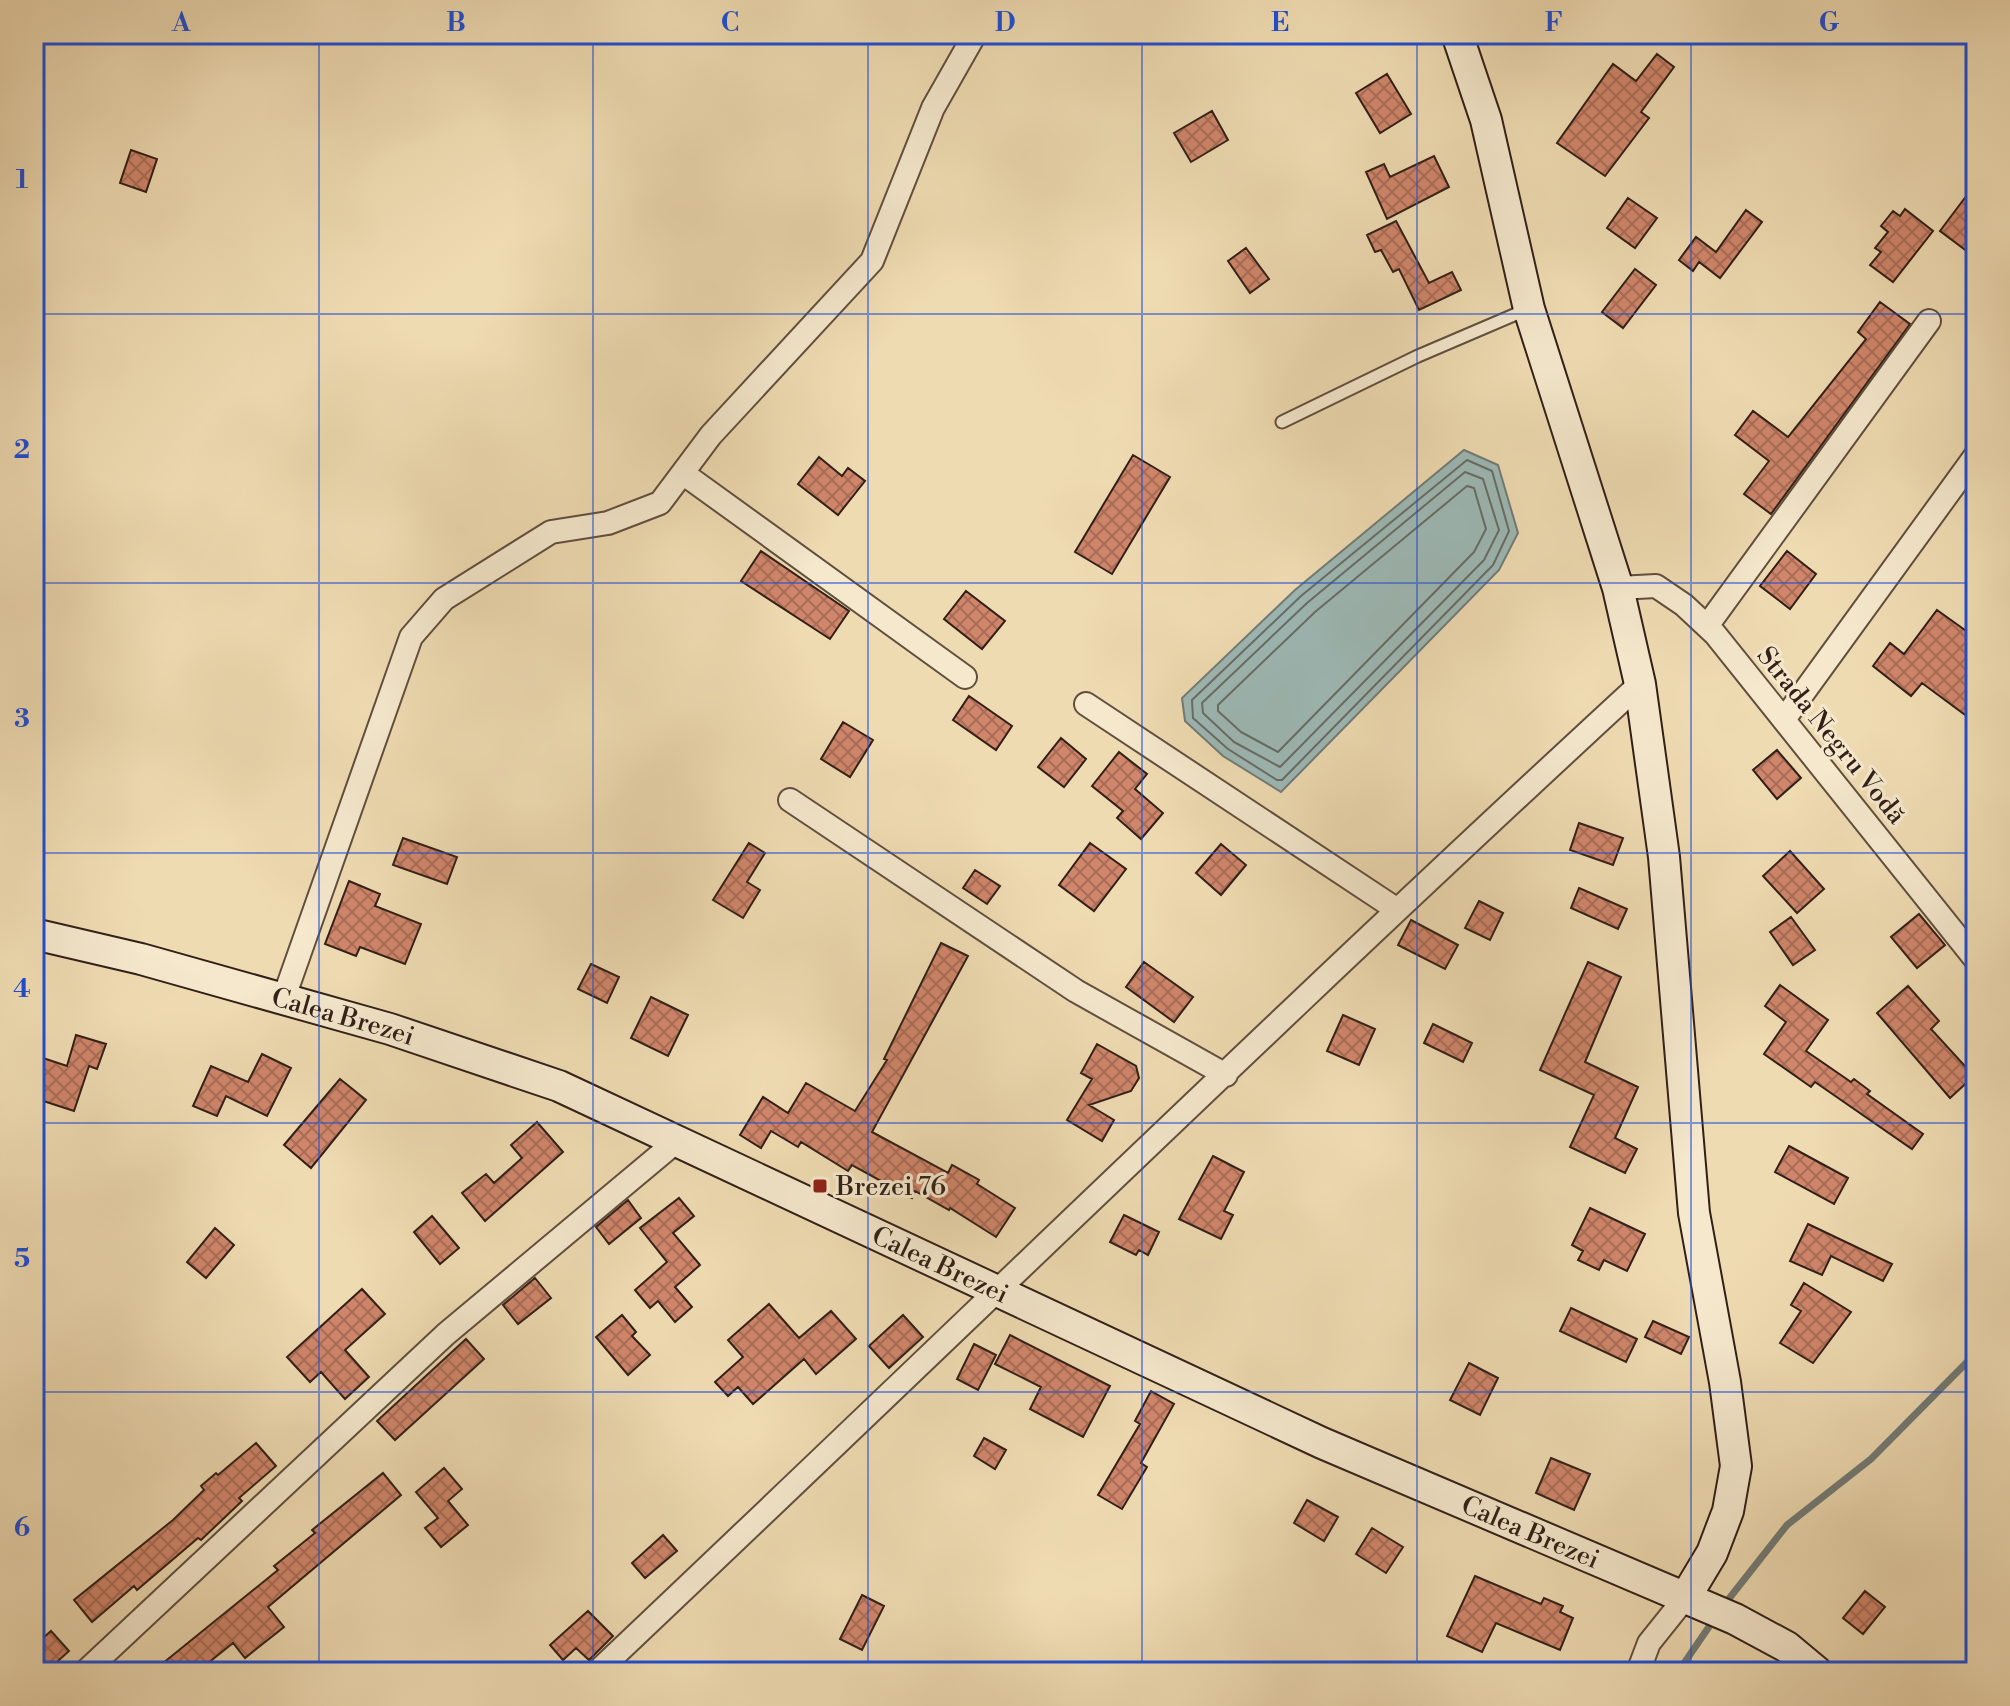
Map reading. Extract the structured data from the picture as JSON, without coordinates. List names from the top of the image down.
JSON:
{
  "streets": {
    "street": ["Strada Negru Vodă", "Calea Brezei"]
  },
  "places": {
    "transit": ["Brezei 76"]
  },
  "grid": {
    "columns": [
      "A",
      "B",
      "C",
      "D",
      "E",
      "F",
      "G"
    ],
    "rows": [
      "1",
      "2",
      "3",
      "4",
      "5",
      "6"
    ]
  }
}
